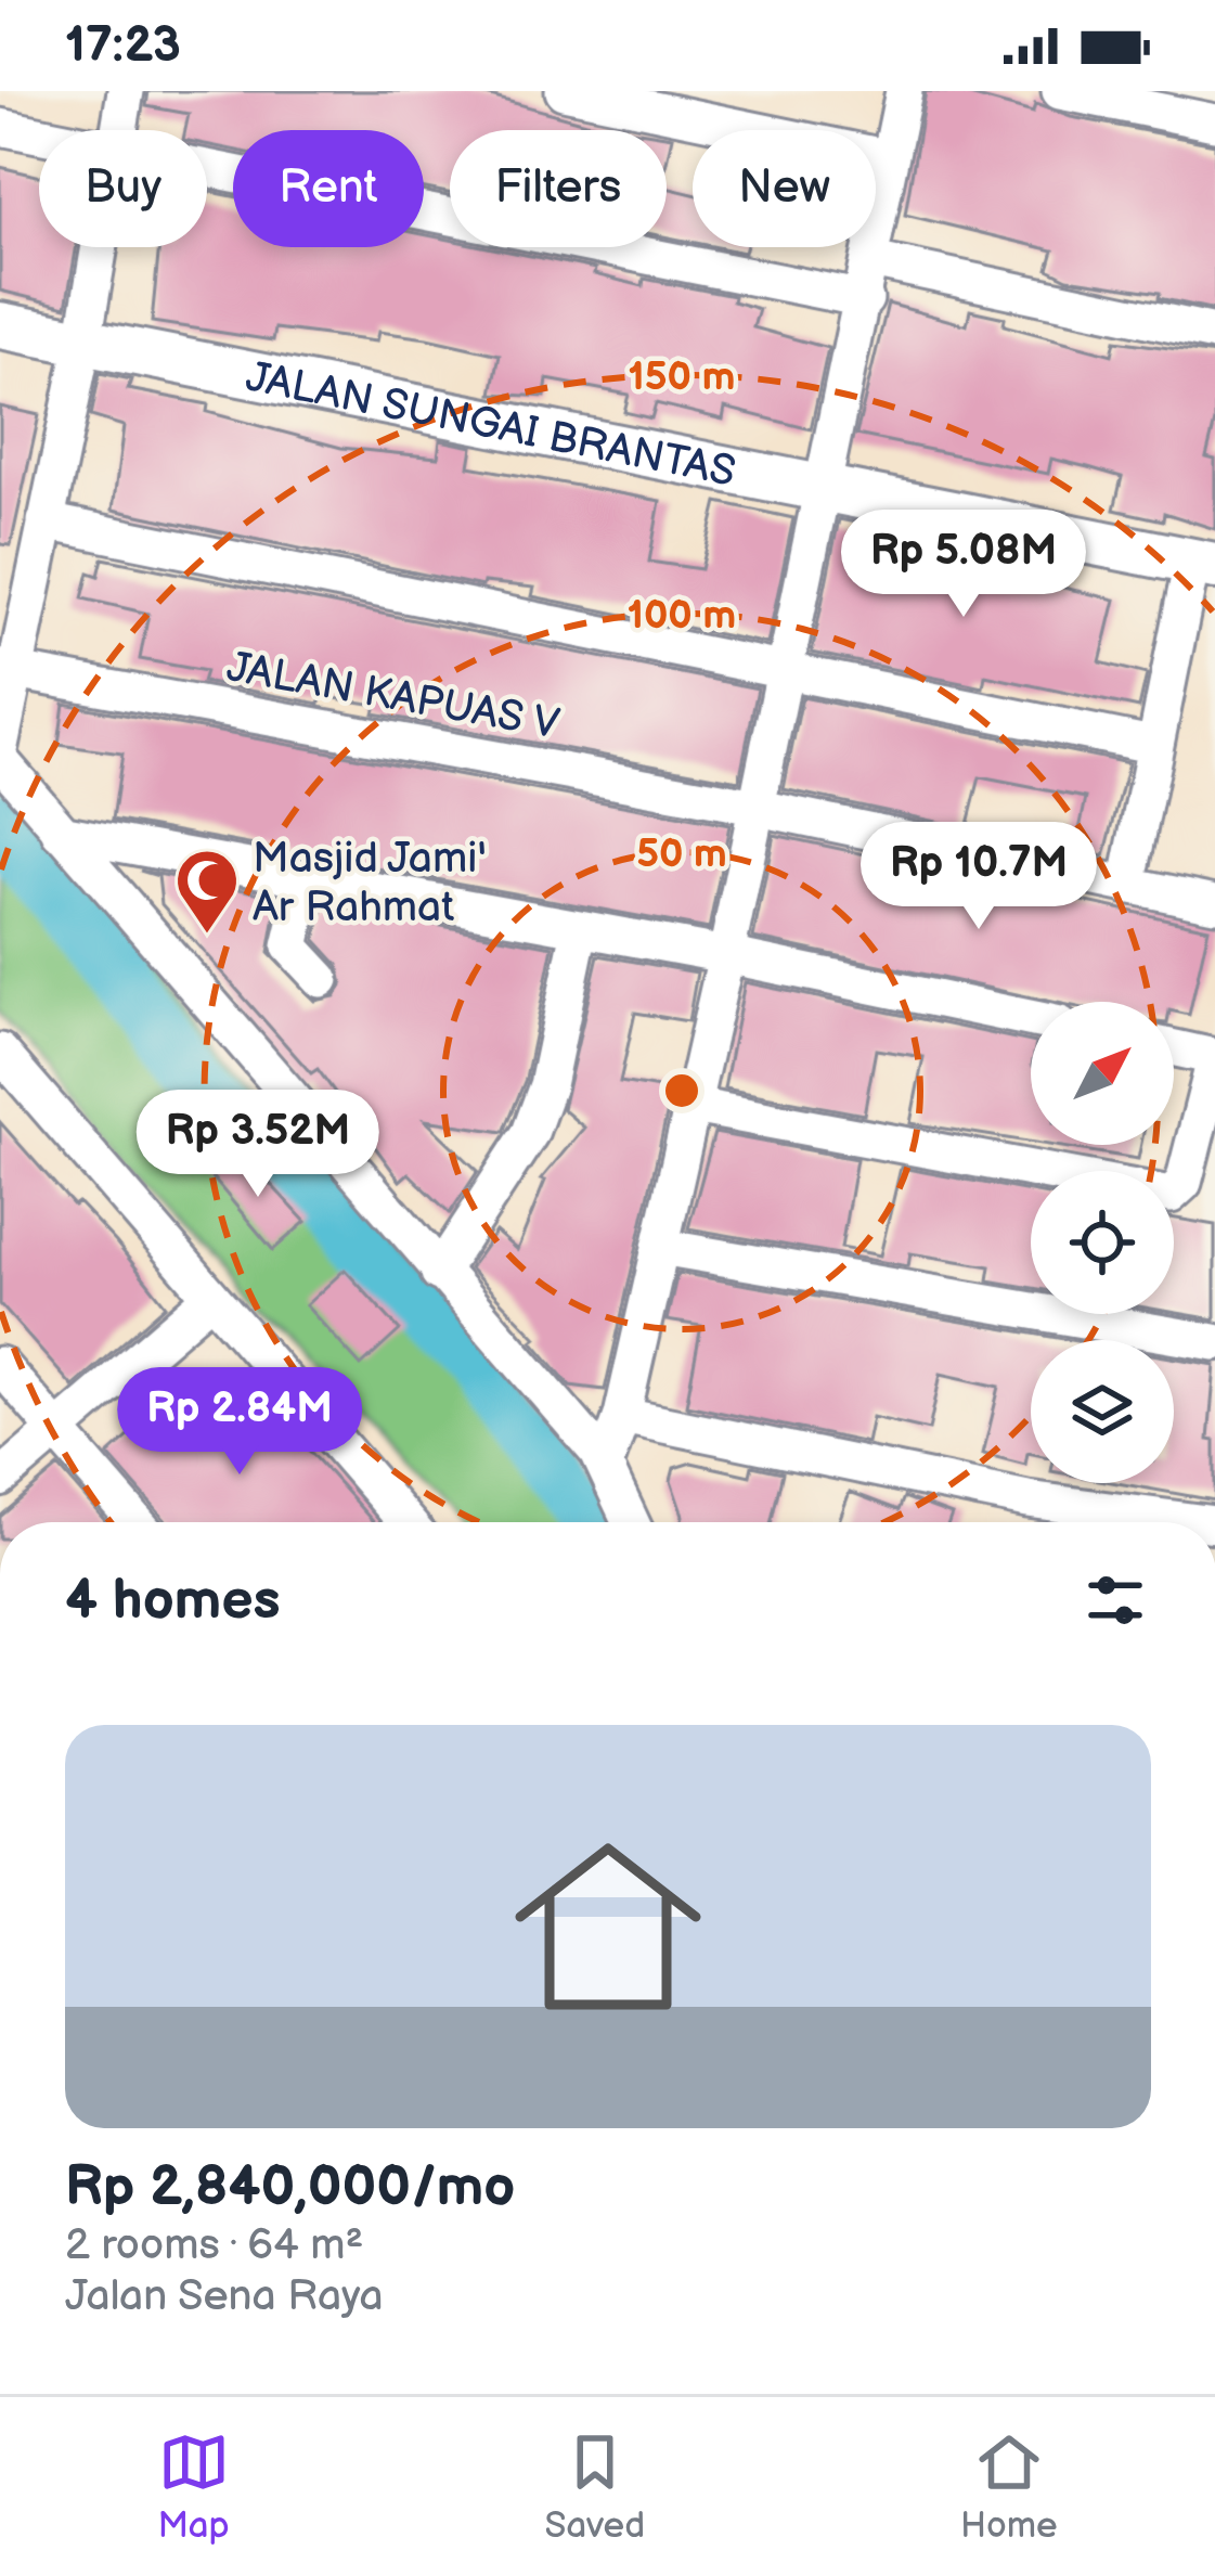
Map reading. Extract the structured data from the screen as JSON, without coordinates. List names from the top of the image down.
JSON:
{
  "streets": {
    "street": ["JALAN SUNGAI BRANTAS", "JALAN KAPUAS V"]
  },
  "places": {
    "mosque": ["Masjid Jami' Ar Rahmat"]
  },
  "north": "top right",
  "page": {
    "status": "17:23",
    "chip": [
      "Buy",
      "Rent",
      "Filters",
      "New"
    ],
    "price": [
      "Rp 5.08M",
      "Rp 10.7M",
      "Rp 3.52M",
      "Rp 2.84M"
    ],
    "heading": "4 homes",
    "list": [
      {
        "name": "Rp 2,840,000/mo",
        "note": "2 rooms · 64 m² · Jalan Sena Raya"
      }
    ],
    "tabs": ["Map", "Saved", "Home"]
  },
  "rings": ["150 m", "100 m", "50 m"]
}
